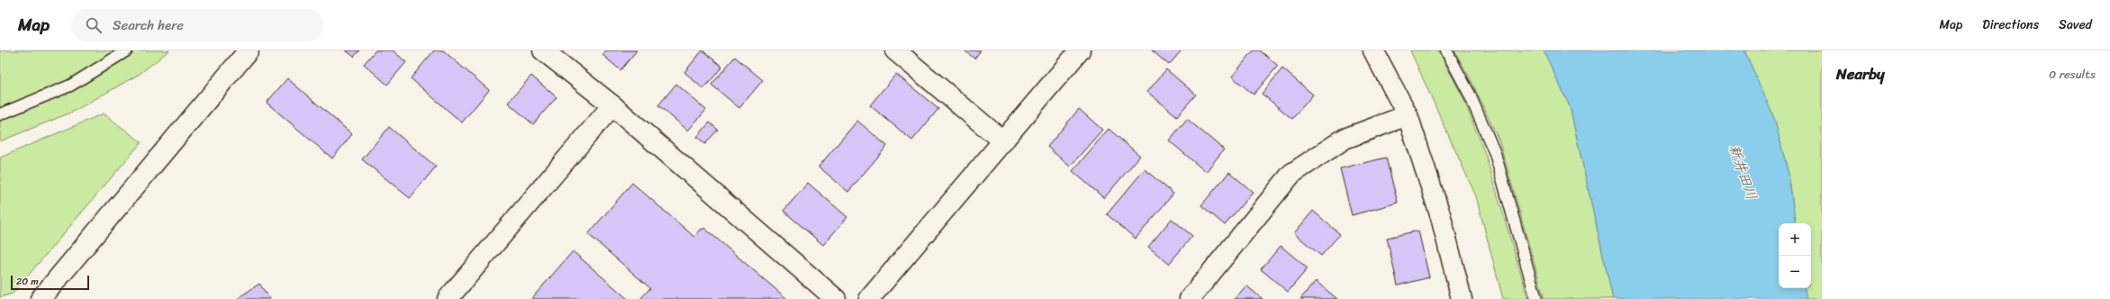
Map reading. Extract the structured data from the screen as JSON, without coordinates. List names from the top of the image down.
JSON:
{
  "water": ["新井田川"],
  "scale_bar": "20 m",
  "page": {
    "header": "Map",
    "search": "Search here",
    "nav": ["Map", "Directions", "Saved"],
    "heading": ["Nearby", "0 results"],
    "map_buttons": ["+", "−"],
    "scale": "20 m"
  }
}
